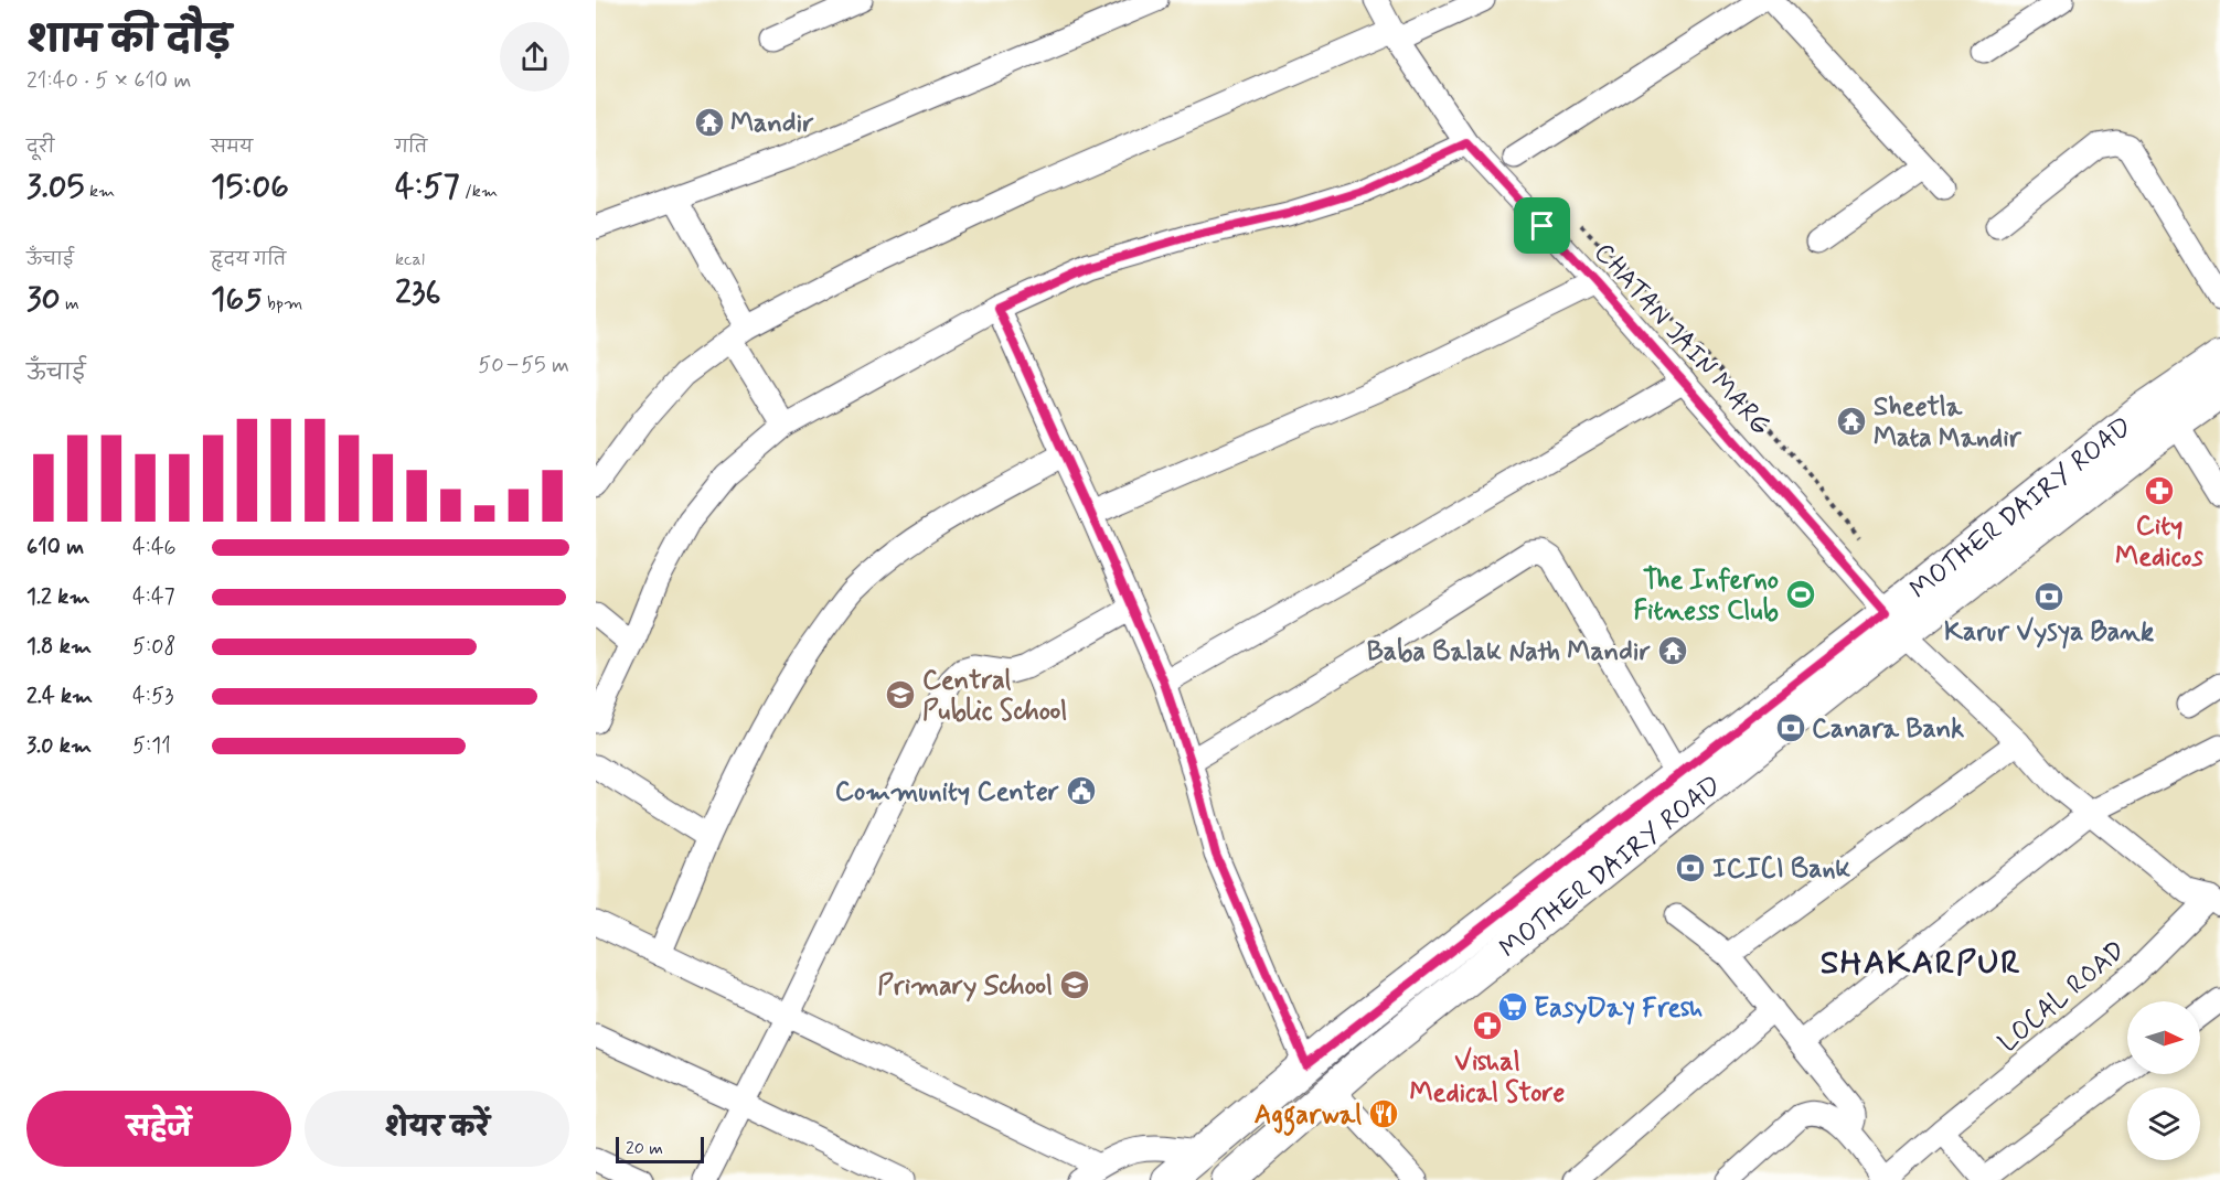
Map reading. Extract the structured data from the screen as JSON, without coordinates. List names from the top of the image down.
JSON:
{
  "streets": {
    "main road": ["MOTHER DAIRY ROAD"],
    "street": ["CHATAN JAIN MARG", "LOCAL ROAD"]
  },
  "crossings": [
    ["CHATAN JAIN MARG", "MOTHER DAIRY ROAD"],
    ["CHATAN JAIN MARG", "LOCAL ROAD"]
  ],
  "districts": ["SHAKARPUR"],
  "places": {
    "temple": ["Mandir", "Sheetla Mata Mandir", "Baba Balak Nath Mandir"],
    "pharmacy": ["City Medicos", "Vishal Medical Store"],
    "sports": ["The Inferno Fitness Club"],
    "bank": ["Karur Vysya Bank", "Canara Bank", "ICICI Bank"],
    "school or university": ["Central Public School", "Primary School"],
    "public building": ["Community Center"],
    "supermarket": ["EasyDay Fresh"],
    "restaurant": ["Aggarwal"]
  },
  "scale_bar": "20 m",
  "north": "right",
  "page": {
    "heading": ["शाम की दौड़", "21:40 · 5 × 610 m"],
    "stats": [
      ["दूरी", "3.05 km"],
      ["समय", "15:06"],
      ["गति", "4:57 /km"],
      ["ऊँचाई", "30 m"],
      ["हृदय गति", "165 bpm"],
      ["kcal", "236"]
    ],
    "chart": ["ऊँचाई", "50–55 m"],
    "list": [
      {
        "name": "610 m",
        "note": "4:46"
      },
      {
        "name": "1.2 km",
        "note": "4:47"
      },
      {
        "name": "1.8 km",
        "note": "5:08"
      },
      {
        "name": "2.4 km",
        "note": "4:53"
      },
      {
        "name": "3.0 km",
        "note": "5:11"
      }
    ],
    "buttons": ["सहेजें", "शेयर करें"],
    "scale": "20 m"
  }
}
